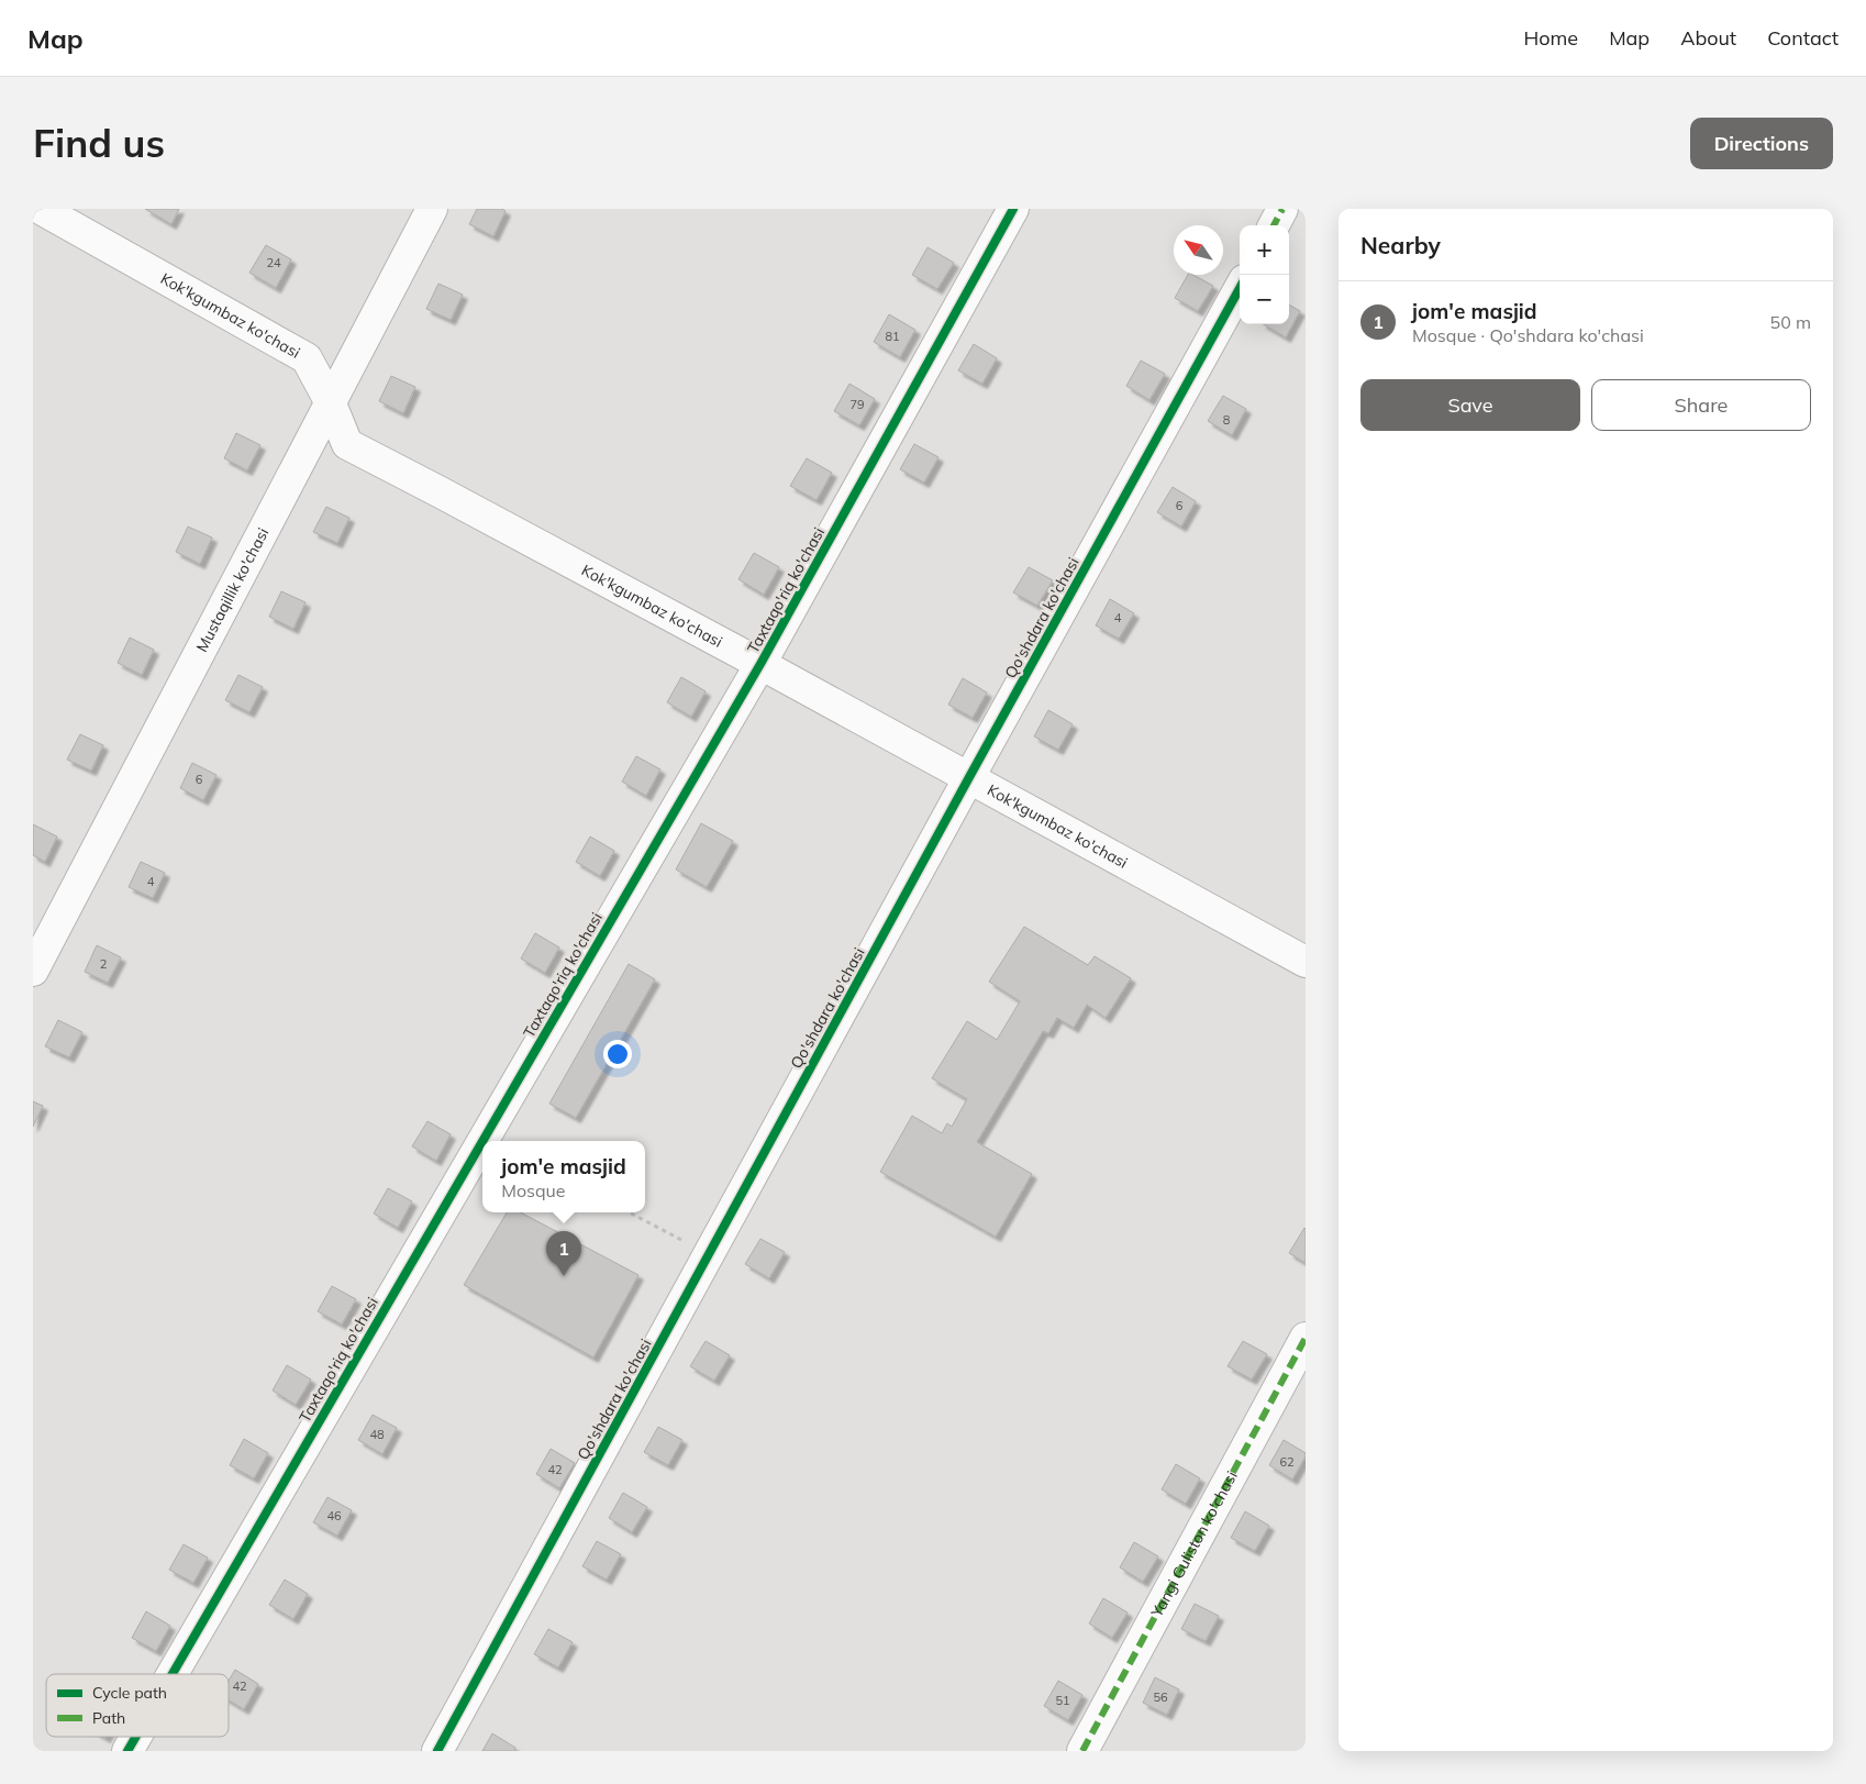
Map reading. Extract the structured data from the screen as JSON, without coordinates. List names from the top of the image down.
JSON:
{
  "streets": {
    "street": [
      "Kok'kgumbaz ko'chasi",
      "Mustaqillik ko'chasi",
      "Taxtaqo'riq ko'chasi",
      "Qo'shdara ko'chasi",
      "Yangi Guliston ko'chasi"
    ]
  },
  "crossings": [
    ["Kok'kgumbaz ko'chasi", "Mustaqillik ko'chasi"],
    ["Kok'kgumbaz ko'chasi", "Taxtaqo'riq ko'chasi"],
    ["Kok'kgumbaz ko'chasi", "Qo'shdara ko'chasi"]
  ],
  "house_numbers": [
    "24",
    "81",
    "79",
    "8",
    "6",
    "4",
    "6",
    "4",
    "2",
    "48",
    "62",
    "42",
    "46",
    "42",
    "56",
    "51"
  ],
  "legend": ["Cycle path", "Path"],
  "north": "top left",
  "page": {
    "header": "Map",
    "nav": [
      "Home",
      "Map",
      "About",
      "Contact"
    ],
    "buttons": [
      "Directions",
      ["Save", "Share"]
    ],
    "title": "Find us",
    "heading": "Nearby",
    "map_buttons": ["+", "−"],
    "list": [
      {
        "mark": "1",
        "name": "jom'e masjid",
        "note": "Mosque · Qo'shdara ko'chasi",
        "value": "50 m"
      }
    ],
    "popup": ["jom'e masjid", "Mosque"],
    "pins": "1"
  }
}
